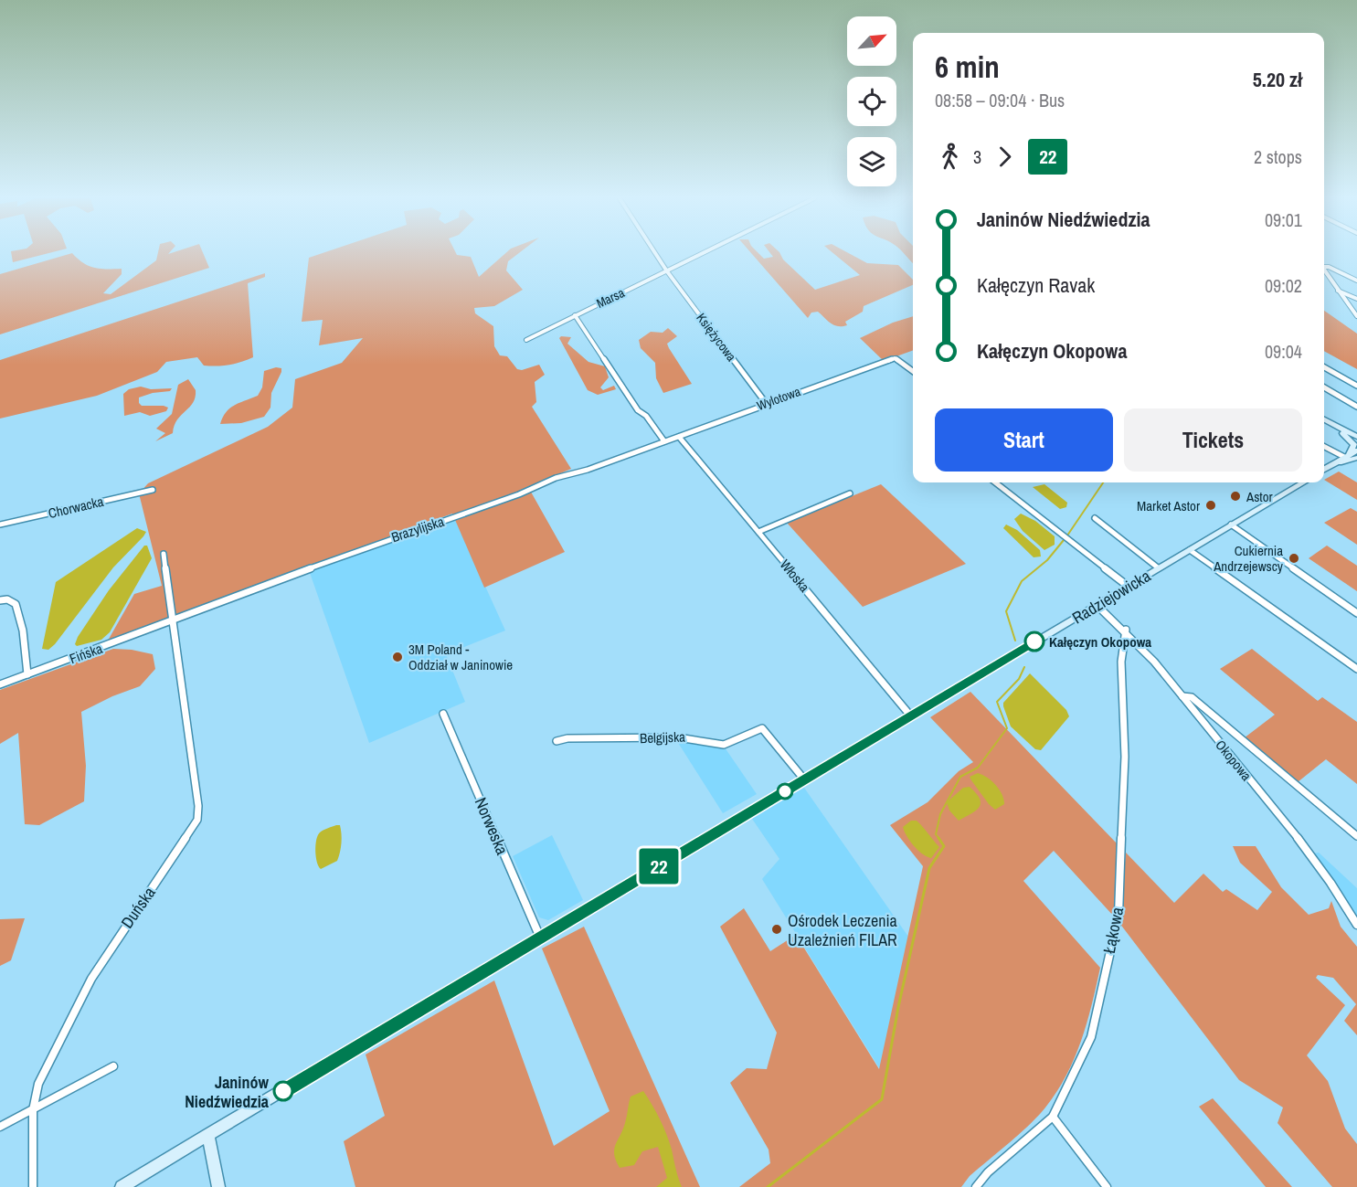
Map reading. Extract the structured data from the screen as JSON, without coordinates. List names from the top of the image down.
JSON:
{
  "streets": {
    "main road": ["Radziejowicka"],
    "street": [
      "Marsa",
      "Księżycowa",
      "Wylotowa",
      "Chorwacka",
      "Brazylijska",
      "Włoska",
      "Fińska",
      "Belgijska",
      "Okopowa",
      "Norweska",
      "Duńska",
      "Łąkowa"
    ]
  },
  "crossings": [
    ["Marsa", "Księżycowa"],
    ["Księżycowa", "Wylotowa"],
    ["Wylotowa", "Brazylijska"],
    ["Wylotowa", "Włoska"],
    ["Brazylijska", "Fińska"],
    ["Brazylijska", "Duńska"],
    ["Włoska", "Radziejowicka"],
    ["Radziejowicka", "Belgijska"],
    ["Radziejowicka", "Okopowa"],
    ["Radziejowicka", "Norweska"],
    ["Fińska", "Duńska"],
    ["Okopowa", "Łąkowa"]
  ],
  "places": [
    "Astor",
    "Market Astor",
    "Cukiernia Andrzejewscy",
    "Kałęczyn Okopowa",
    "3M Poland - Oddział w Janinowie",
    "Ośrodek Leczenia Uzależnień FILAR",
    "Janinów Niedźwiedzia"
  ],
  "lines": ["bus line 22"],
  "north": "top right",
  "page": {
    "on_map": "22",
    "heading": ["6 min", "08:58 – 09:04 · Bus", "5.20 zł"],
    "legs": ["3", "22", "2 stops"],
    "list": [
      {
        "name": "Janinów Niedźwiedzia",
        "value": "09:01"
      },
      {
        "name": "Kałęczyn Ravak",
        "value": "09:02"
      },
      {
        "name": "Kałęczyn Okopowa",
        "value": "09:04"
      }
    ],
    "buttons": ["Start", "Tickets"]
  }
}
